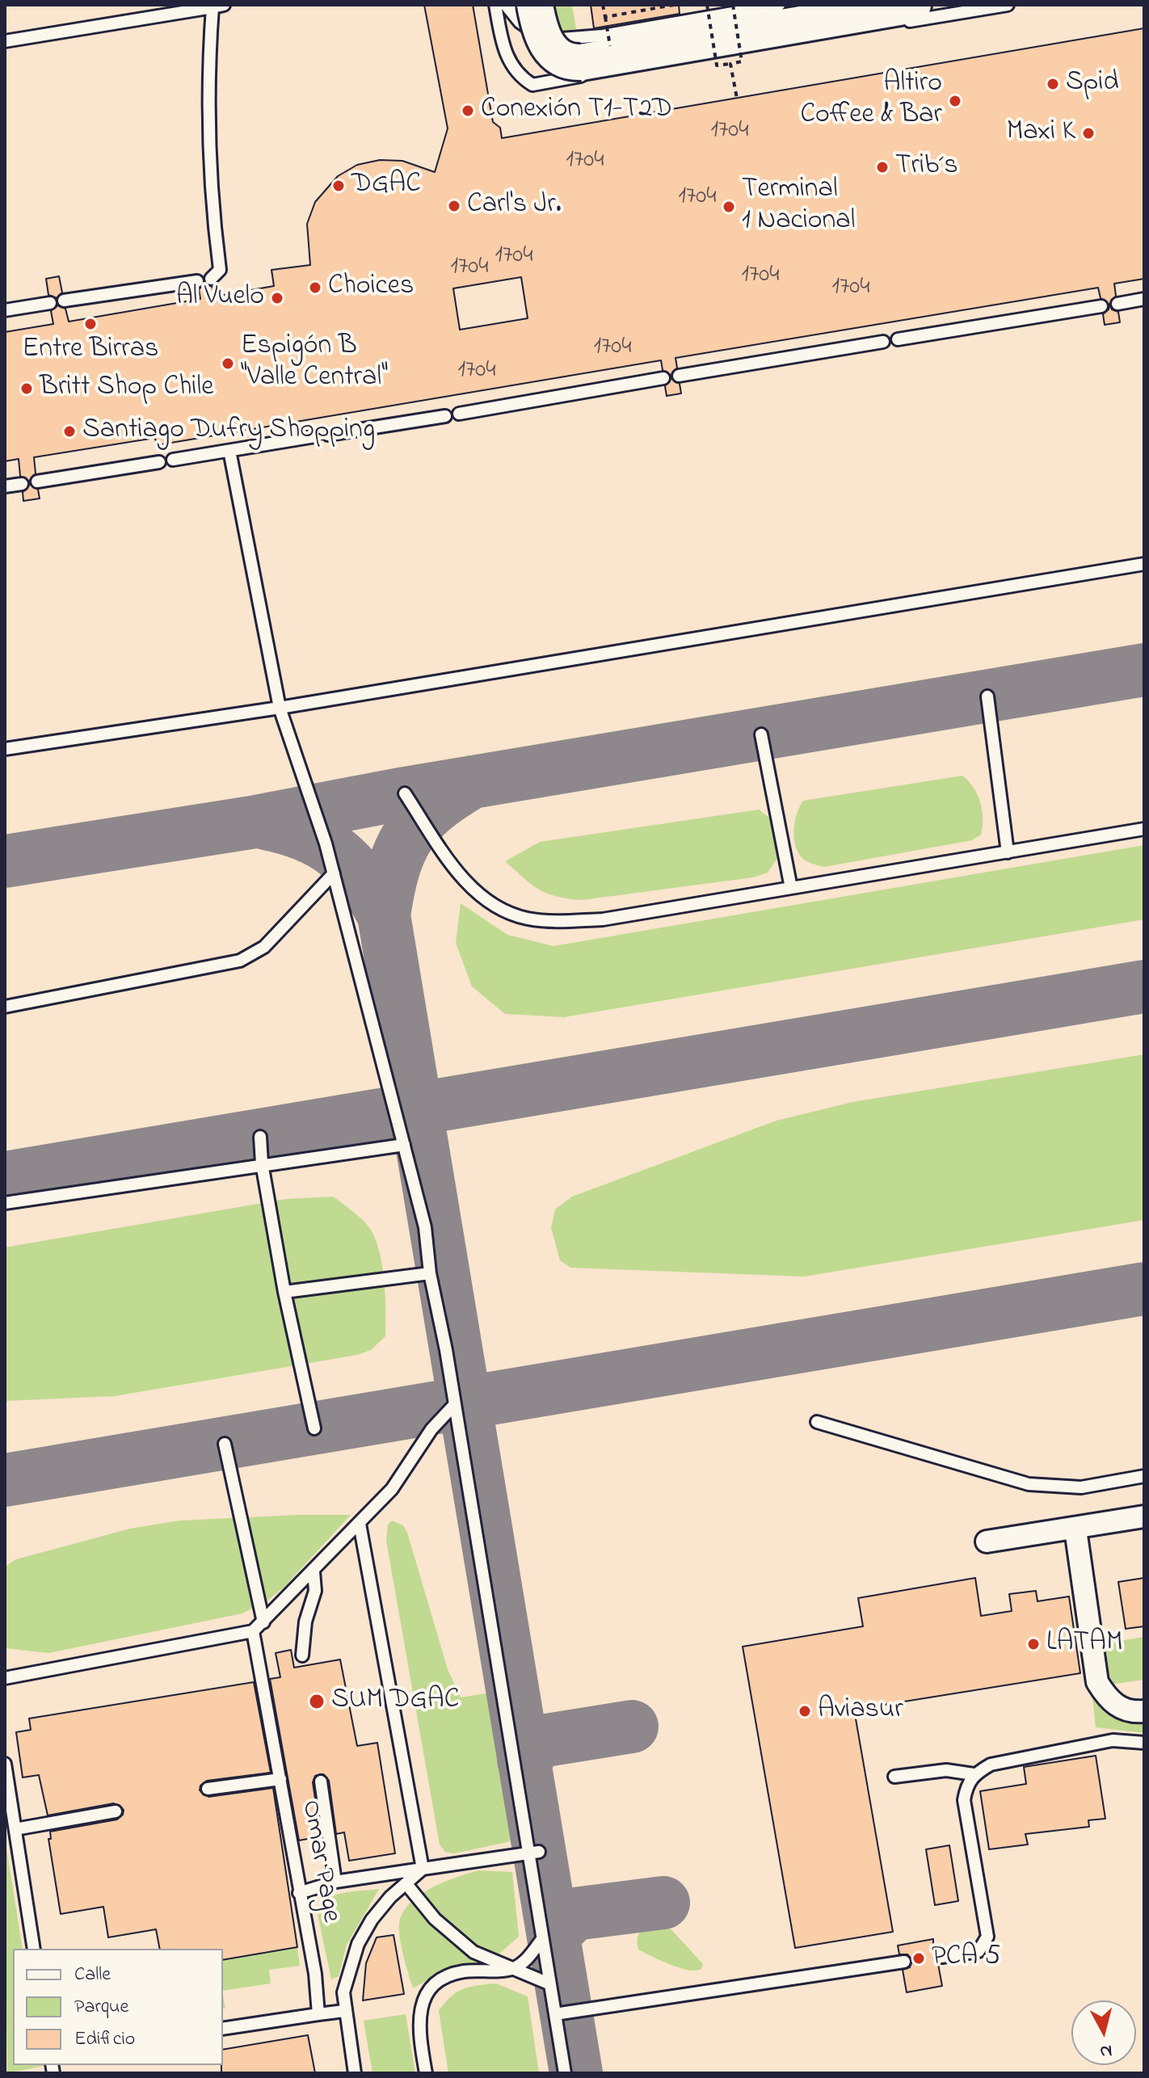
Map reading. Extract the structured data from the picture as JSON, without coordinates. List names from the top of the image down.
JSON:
{
  "streets": {
    "lane": ["Omar Page"]
  },
  "places": [
    "Spid",
    "Altiro Coffee & Bar",
    "Conexión T1-T2D",
    "Maxi K",
    "Trib´s",
    "DGAC",
    "Carl's Jr.",
    "Terminal 1 Nacional",
    "Choices",
    "Al Vuelo",
    "Entre Birras",
    "Espigón B \"Valle Central\"",
    "Britt Shop Chile",
    "Santiago Dufry Shopping",
    "LATAM",
    "SUM DGAC",
    "Aviasur",
    "PCA 5"
  ],
  "house_numbers": [
    "1704",
    "1704",
    "1704",
    "1704",
    "1704",
    "1704",
    "1704",
    "1704",
    "1704"
  ],
  "legend": ["Calle", "Parque", "Edificio"],
  "north": "bottom"
}
